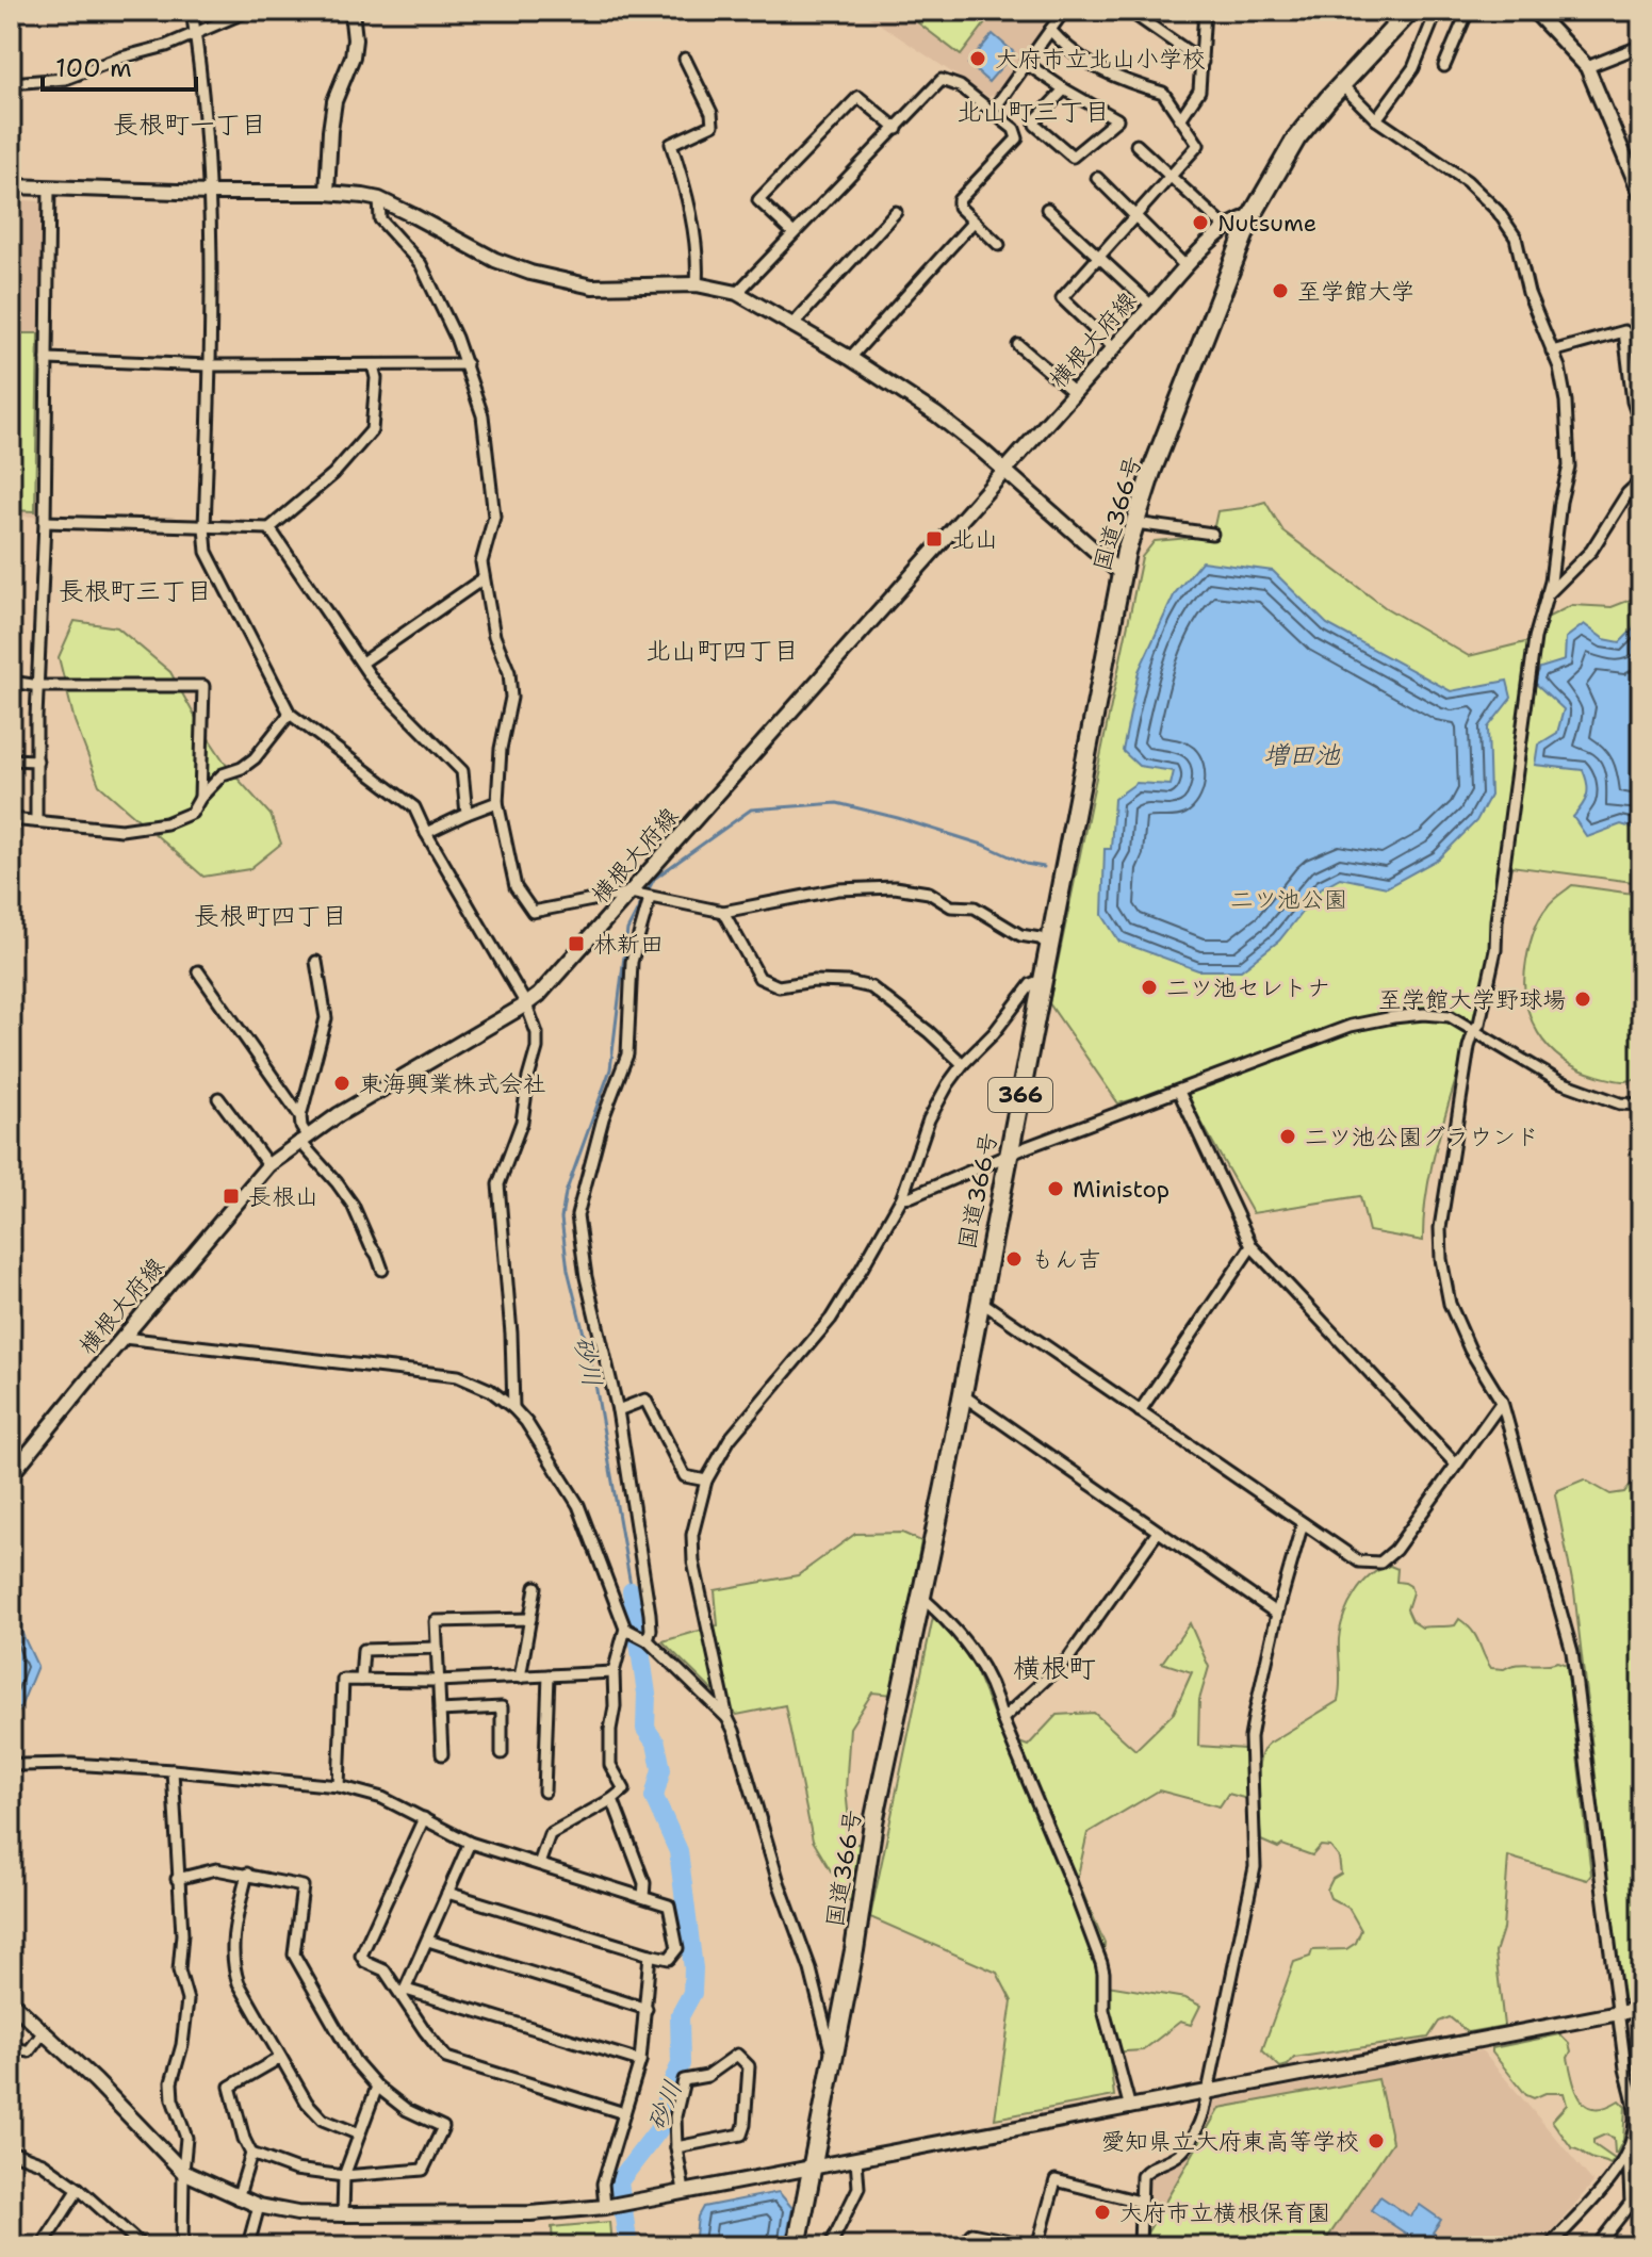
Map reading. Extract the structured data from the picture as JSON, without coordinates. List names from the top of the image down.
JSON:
{
  "streets": {
    "highway": ["国道366号", "366"],
    "street": ["横根大府線"]
  },
  "crossings": [
    ["横根大府線", "国道366号"]
  ],
  "districts": [
    "北山町三丁目",
    "長根町一丁目",
    "長根町三丁目",
    "北山町四丁目",
    "長根町四丁目",
    "横根町"
  ],
  "water": ["増田池", "砂川"],
  "parks": ["二ツ池公園"],
  "places": {
    "other": [
      "大府市立北山小学校",
      "Nutsume",
      "至学館大学",
      "二ツ池セレトナ",
      "至学館大学野球場",
      "東海興業株式会社",
      "二ツ池公園グラウンド",
      "Ministop",
      "もん吉",
      "愛知県立大府東高等学校",
      "大府市立横根保育園"
    ],
    "transit": ["北山", "林新田", "長根山"]
  },
  "scale_bar": "100 m"
}
